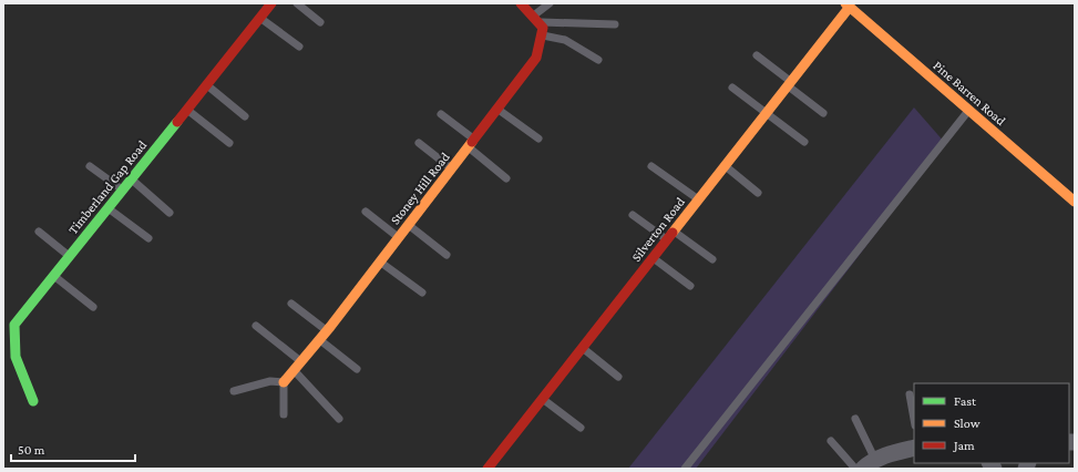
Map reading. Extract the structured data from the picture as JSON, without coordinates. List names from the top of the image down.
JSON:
{
  "streets": {
    "street": [
      "Pine Barren Road",
      "Timberland Gap Road",
      "Stoney Hill Road",
      "Silverton Road"
    ]
  },
  "crossings": [
    ["Pine Barren Road", "Silverton Road"]
  ],
  "legend": ["Fast", "Slow", "Jam"],
  "scale_bar": "50 m"
}
